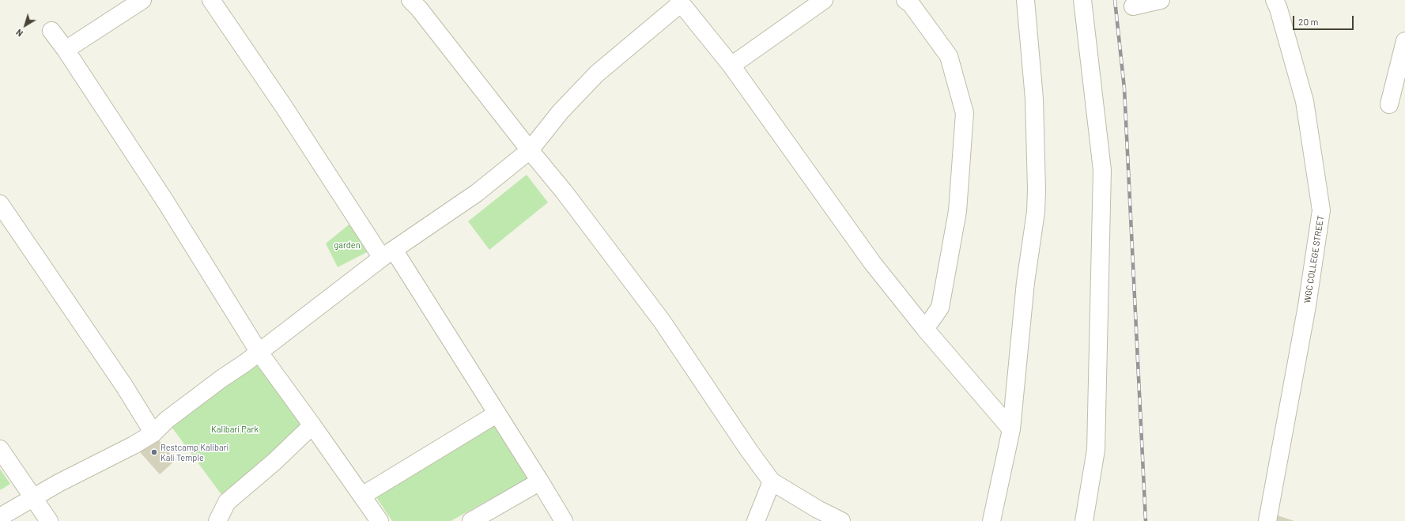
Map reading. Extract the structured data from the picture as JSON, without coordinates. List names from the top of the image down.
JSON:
{
  "streets": {
    "street": ["WGC COLLEGE STREET"]
  },
  "parks": ["garden", "Kalibari Park"],
  "places": ["Restcamp Kalibari Kali Temple"],
  "scale_bar": "20 m",
  "north": "bottom left"
}
